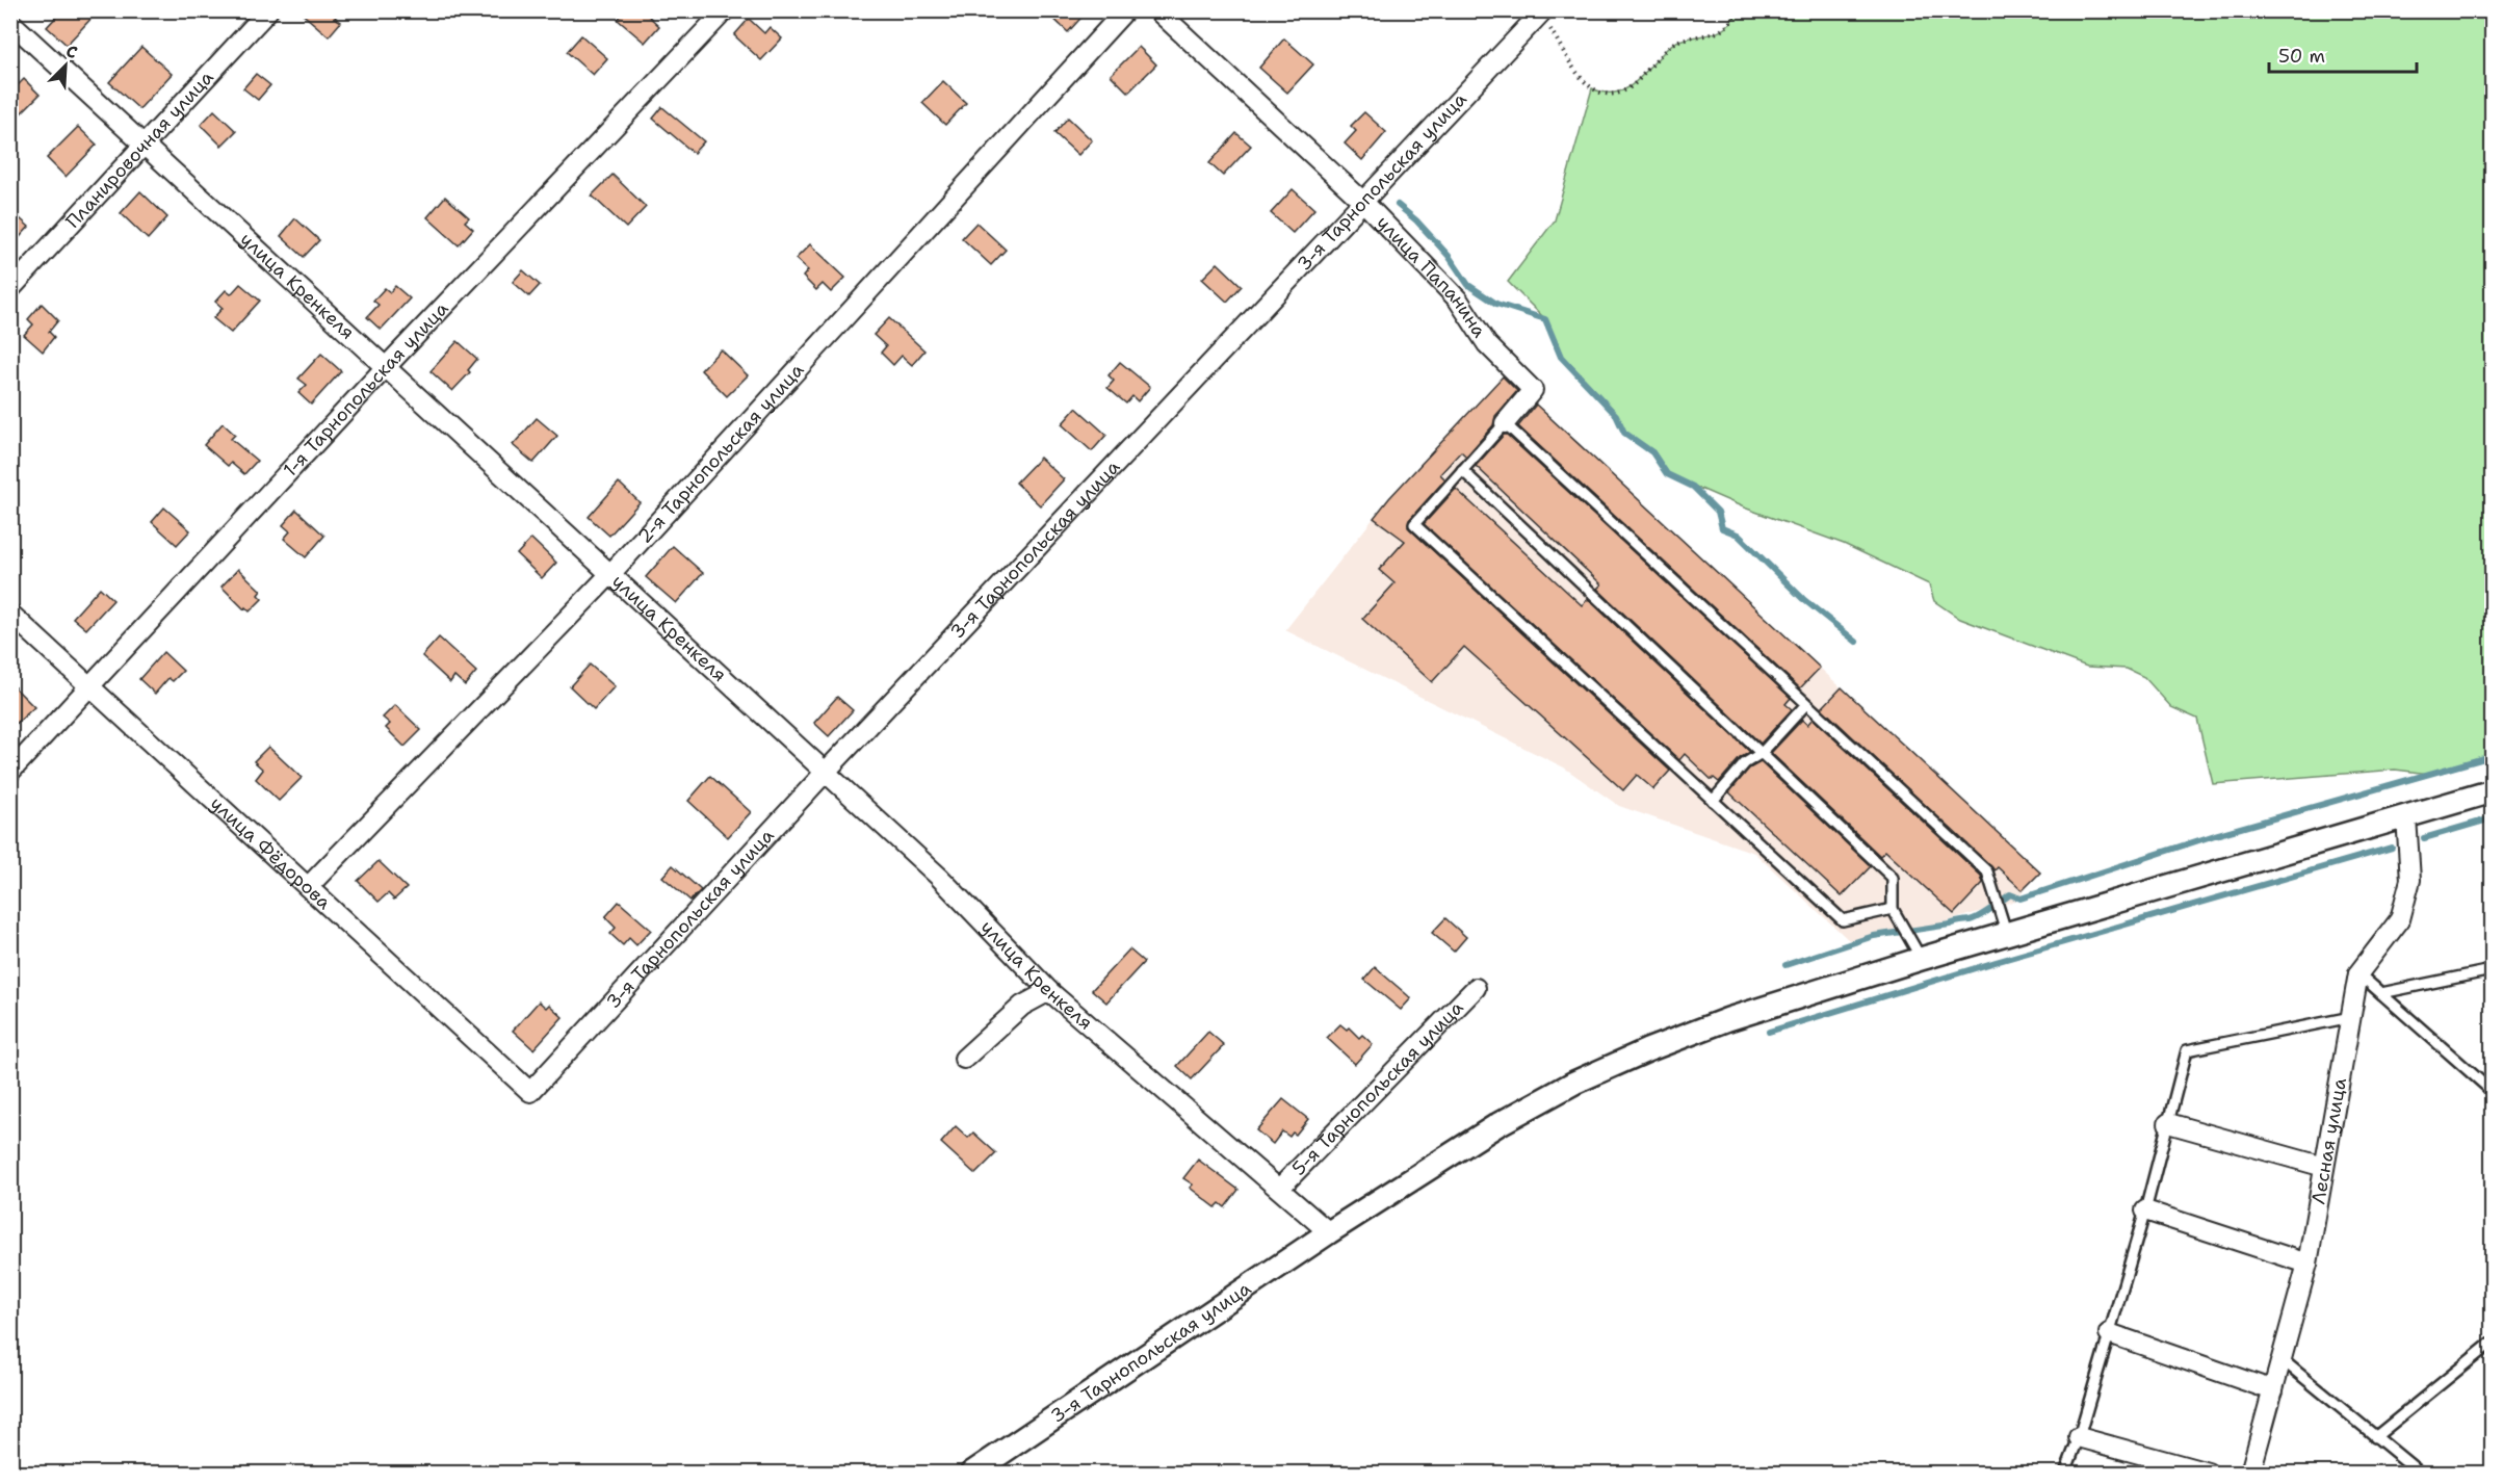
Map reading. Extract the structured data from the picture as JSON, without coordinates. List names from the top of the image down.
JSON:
{
  "streets": {
    "street": [
      "Планировочная улица",
      "3-я Тарнопольская улица",
      "улица Папанина",
      "улица Кренкеля",
      "1-я Тарнопольская улица",
      "2-я Тарнопольская улица",
      "улица Фёдорова",
      "5-я Тарнопольская улица",
      "Лесная улица"
    ]
  },
  "crossings": [
    ["Планировочная улица", "улица Кренкеля"],
    ["3-я Тарнопольская улица", "улица Папанина"],
    ["3-я Тарнопольская улица", "улица Кренкеля"],
    ["3-я Тарнопольская улица", "улица Фёдорова"],
    ["3-я Тарнопольская улица", "Лесная улица"],
    ["улица Кренкеля", "1-я Тарнопольская улица"],
    ["улица Кренкеля", "2-я Тарнопольская улица"],
    ["улица Кренкеля", "5-я Тарнопольская улица"],
    ["1-я Тарнопольская улица", "улица Фёдорова"],
    ["2-я Тарнопольская улица", "улица Фёдорова"]
  ],
  "scale_bar": "50 m",
  "north": "top right"
}
